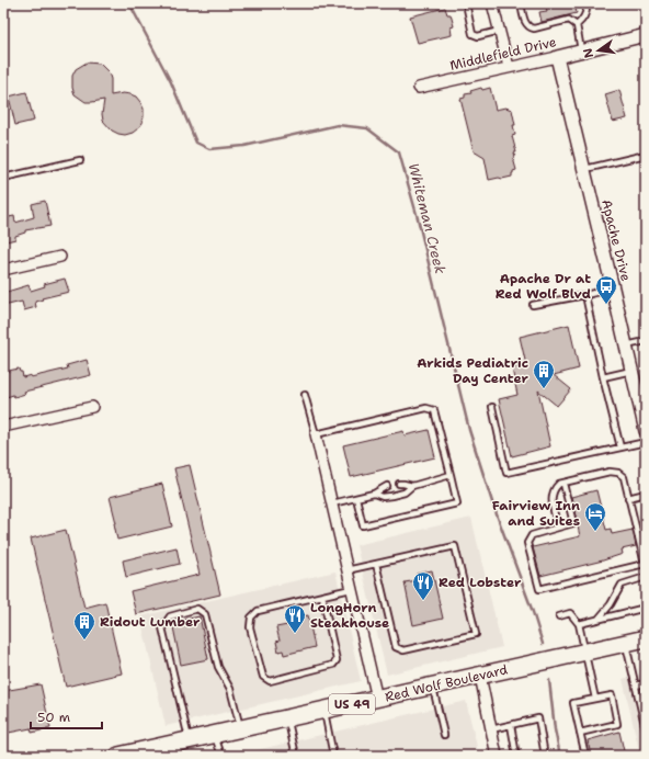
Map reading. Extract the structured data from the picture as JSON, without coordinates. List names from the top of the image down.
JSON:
{
  "streets": {
    "highway": ["Red Wolf Boulevard", "US 49"],
    "street": ["Middlefield Drive", "Apache Drive"]
  },
  "crossings": [
    ["Middlefield Drive", "Apache Drive"]
  ],
  "water": ["Whiteman Creek"],
  "places": {
    "bus stop": ["Apache Dr at Red Wolf Blvd"],
    "building": ["Arkids Pediatric Day Center", "Ridout Lumber"],
    "hotel": ["Fairview Inn and Suites"],
    "restaurant": ["Red Lobster", "LongHorn Steakhouse"]
  },
  "scale_bar": "50 m",
  "north": "left"
}
